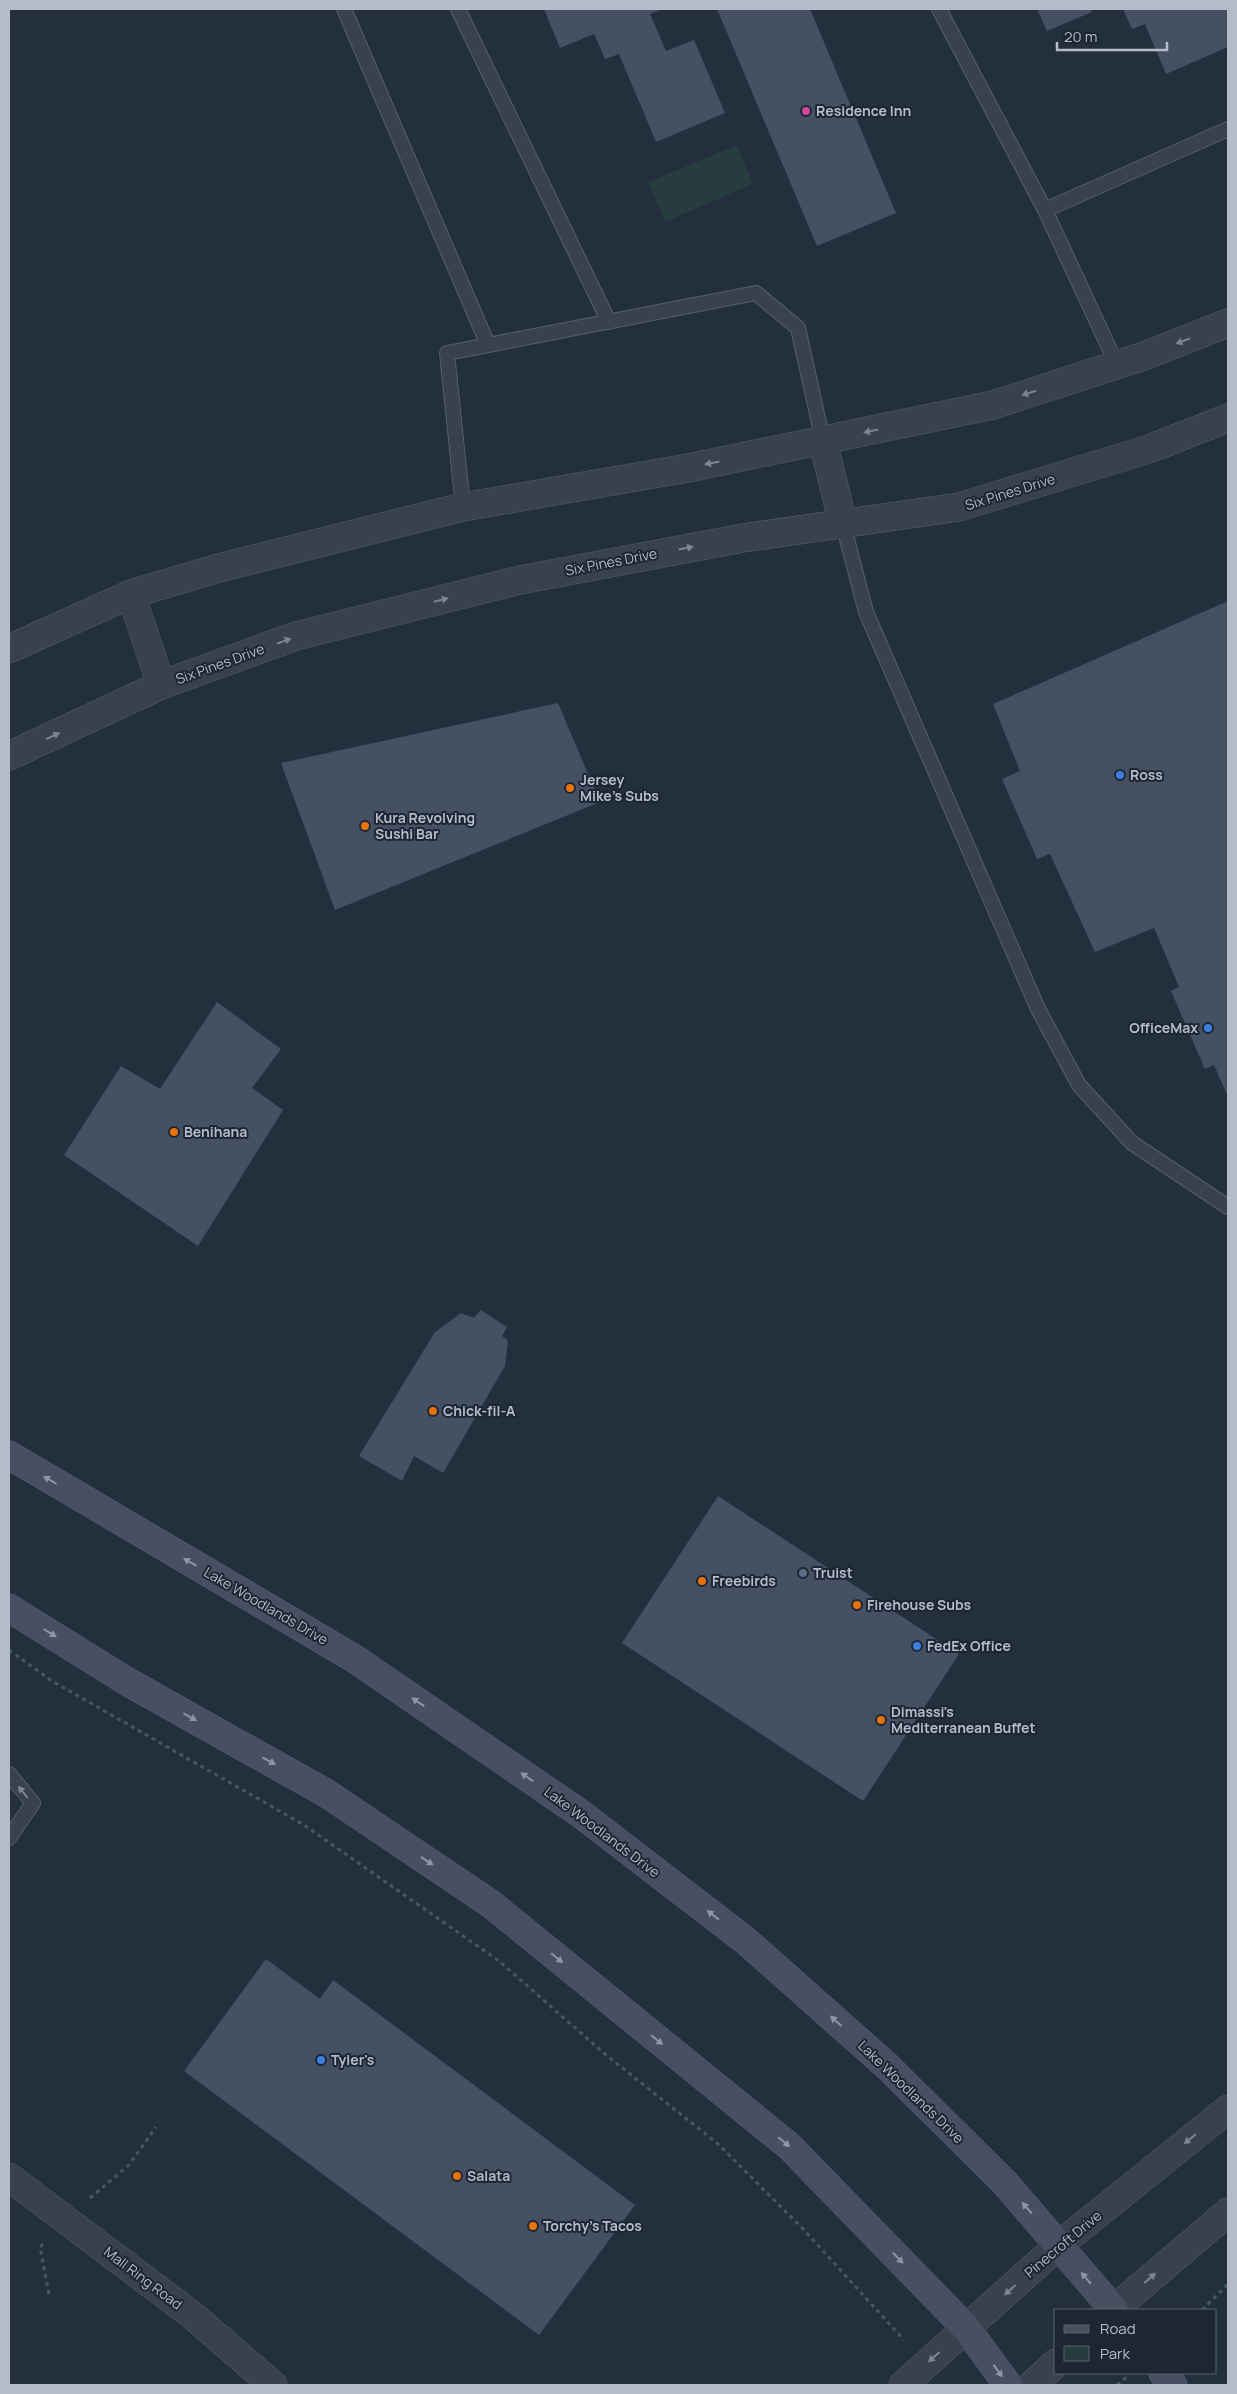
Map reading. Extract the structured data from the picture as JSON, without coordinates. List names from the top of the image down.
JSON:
{
  "streets": {
    "main road": ["Lake Woodlands Drive"],
    "street": ["Six Pines Drive", "Pinecroft Drive", "Mall Ring Road"]
  },
  "crossings": [
    ["Lake Woodlands Drive", "Pinecroft Drive"]
  ],
  "places": [
    "Residence Inn",
    "Ross",
    "Jersey Mike's Subs",
    "Kura Revolving Sushi Bar",
    "OfficeMax",
    "Benihana",
    "Chick-fil-A",
    "Truist",
    "Freebirds",
    "Firehouse Subs",
    "FedEx Office",
    "Dimassi's Mediterranean Buffet",
    "Tyler's",
    "Salata",
    "Torchy's Tacos"
  ],
  "legend": ["Road", "Park"],
  "scale_bar": "20 m"
}
